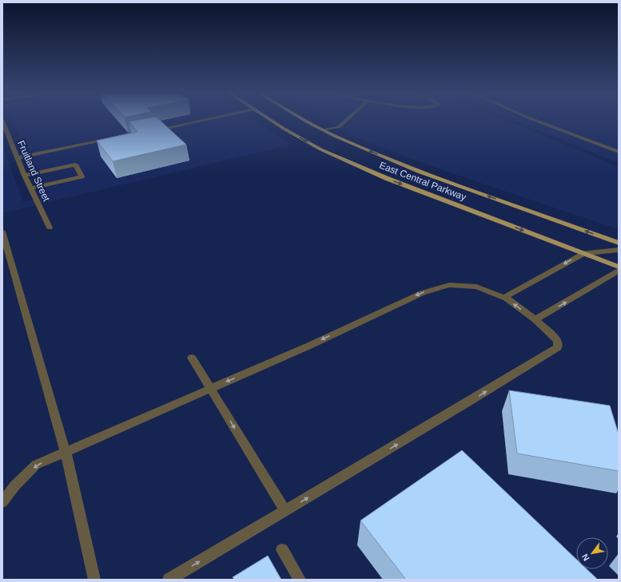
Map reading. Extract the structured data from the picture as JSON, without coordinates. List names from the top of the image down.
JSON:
{
  "streets": {
    "main road": ["East Central Parkway"],
    "street": ["Fruitland Street"]
  },
  "north": "bottom left"
}
